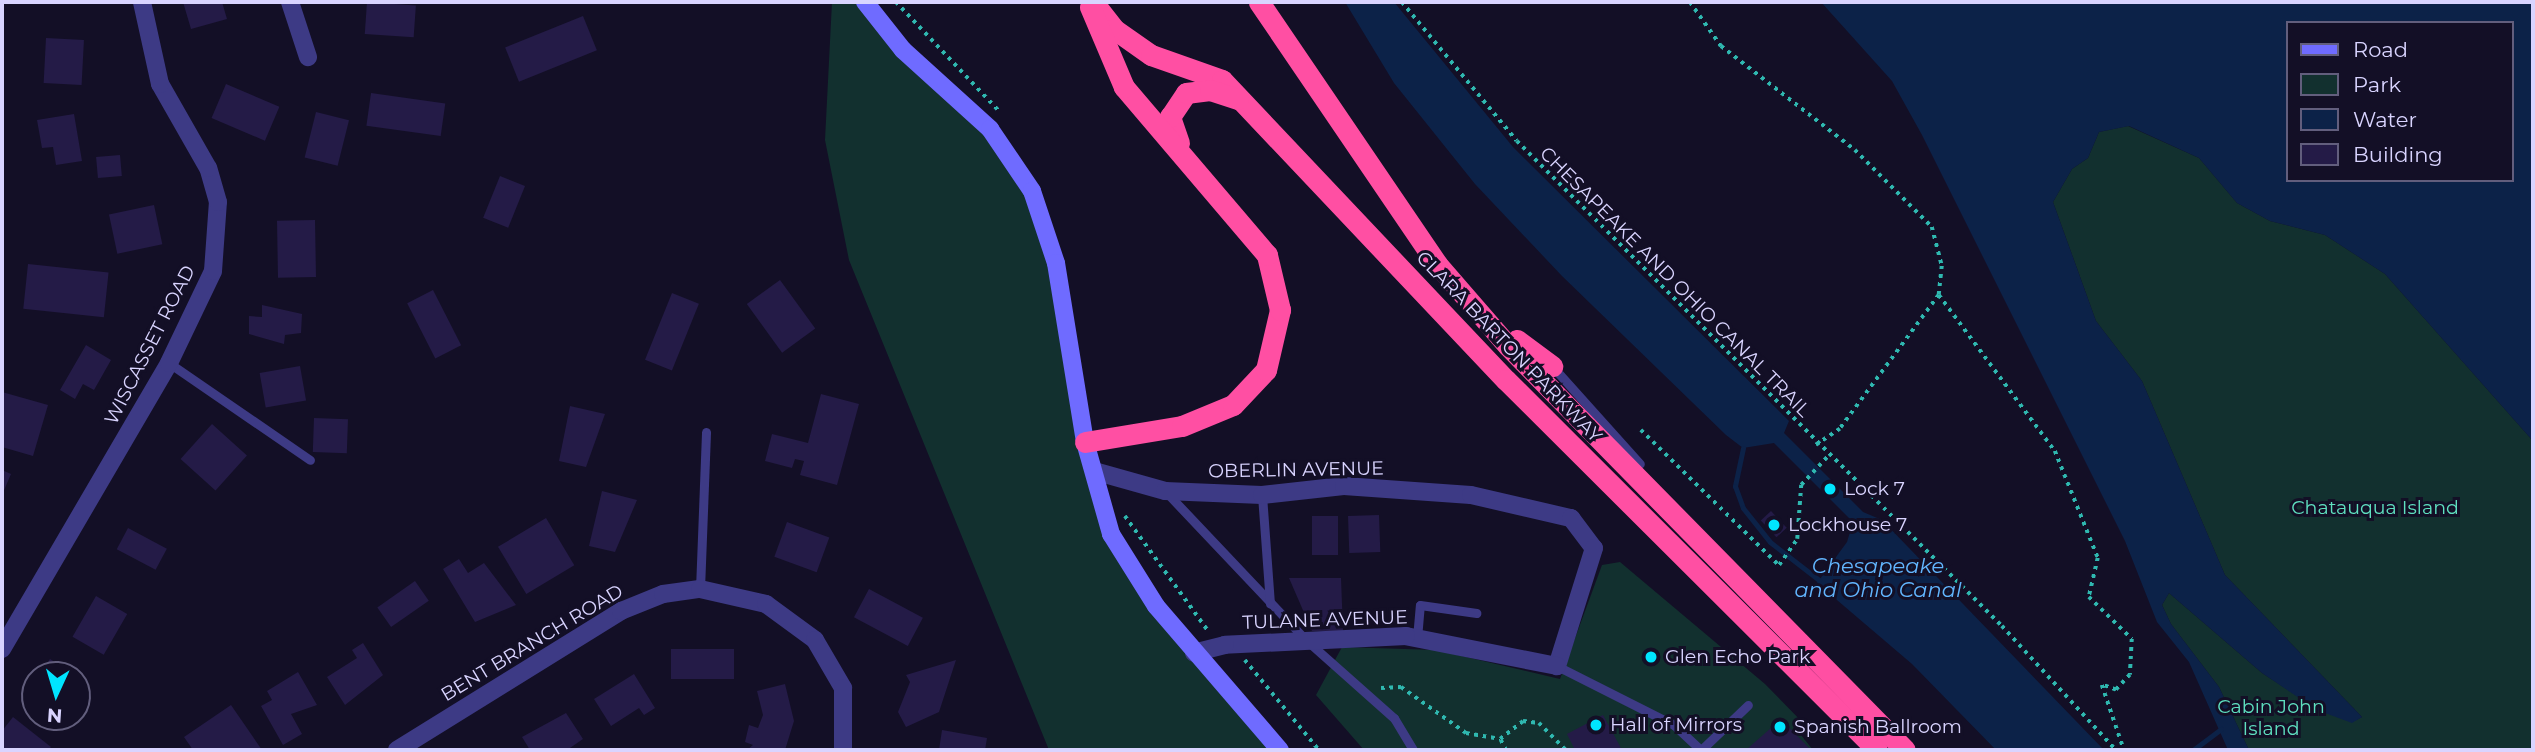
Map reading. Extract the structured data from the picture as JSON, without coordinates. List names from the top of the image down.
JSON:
{
  "streets": {
    "highway": ["CLARA BARTON PARKWAY"],
    "street": [
      "WISCASSET ROAD",
      "OBERLIN AVENUE",
      "TULANE AVENUE",
      "BENT BRANCH ROAD"
    ],
    "path": ["CHESAPEAKE AND OHIO CANAL TRAIL"]
  },
  "crossings": [
    ["OBERLIN AVENUE", "TULANE AVENUE"]
  ],
  "water": ["Chesapeake and Ohio Canal"],
  "parks": ["Chatauqua Island", "Cabin John Island"],
  "places": [
    "Lock 7",
    "Lockhouse 7",
    "Glen Echo Park",
    "Hall of Mirrors",
    "Spanish Ballroom"
  ],
  "legend": [
    "Road",
    "Park",
    "Water",
    "Building"
  ],
  "north": "bottom"
}
